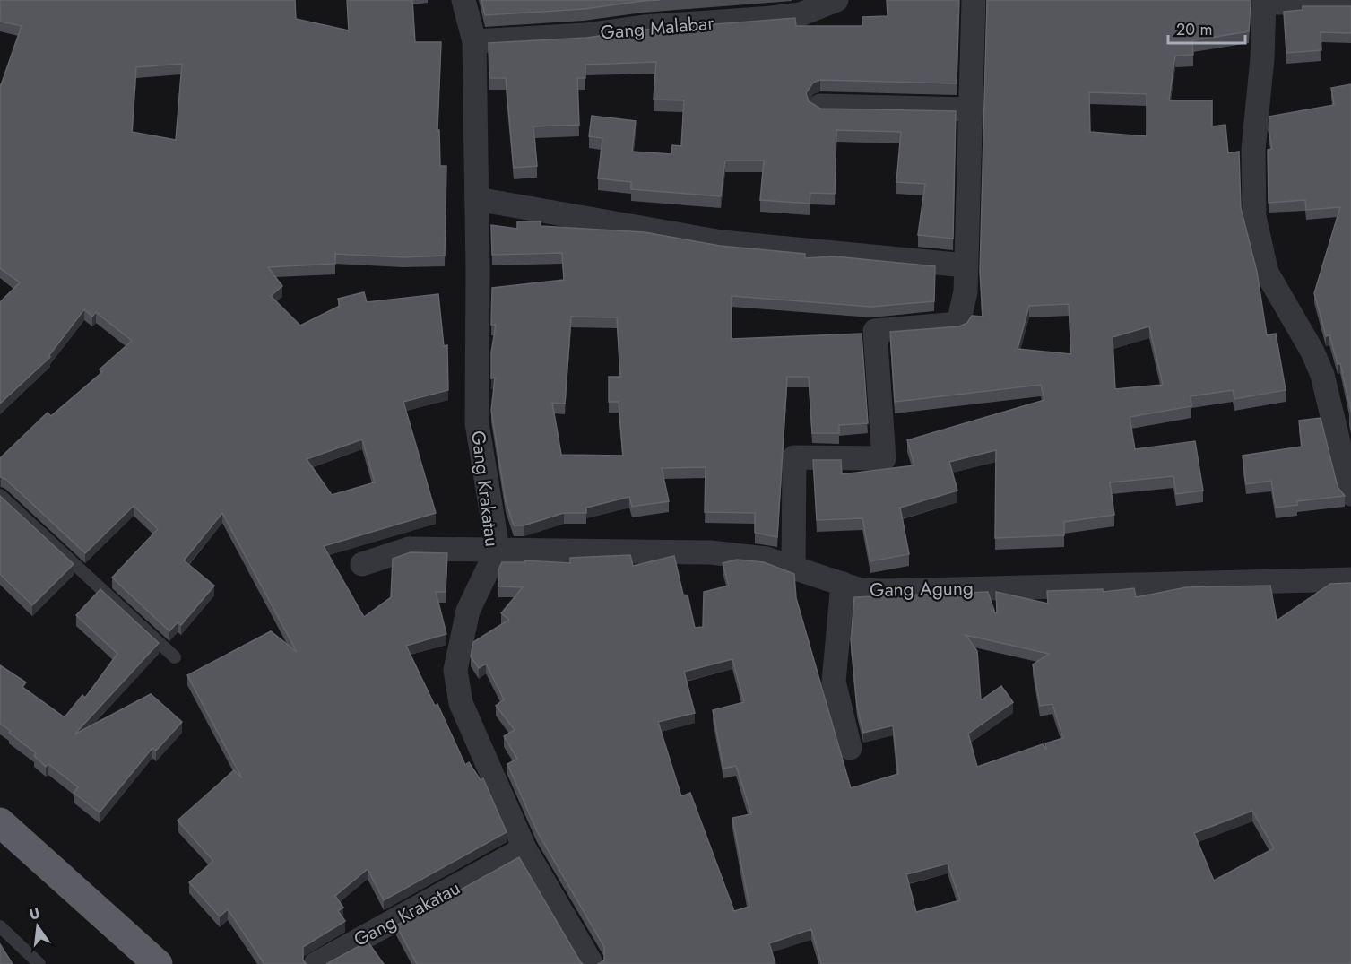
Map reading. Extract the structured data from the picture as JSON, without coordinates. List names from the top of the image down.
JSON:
{
  "streets": {
    "street": ["Gang Malabar", "Gang Krakatau", "Gang Agung"]
  },
  "crossings": [
    ["Gang Malabar", "Gang Krakatau"],
    ["Gang Krakatau", "Gang Agung"]
  ],
  "scale_bar": "20 m",
  "north": "top"
}
